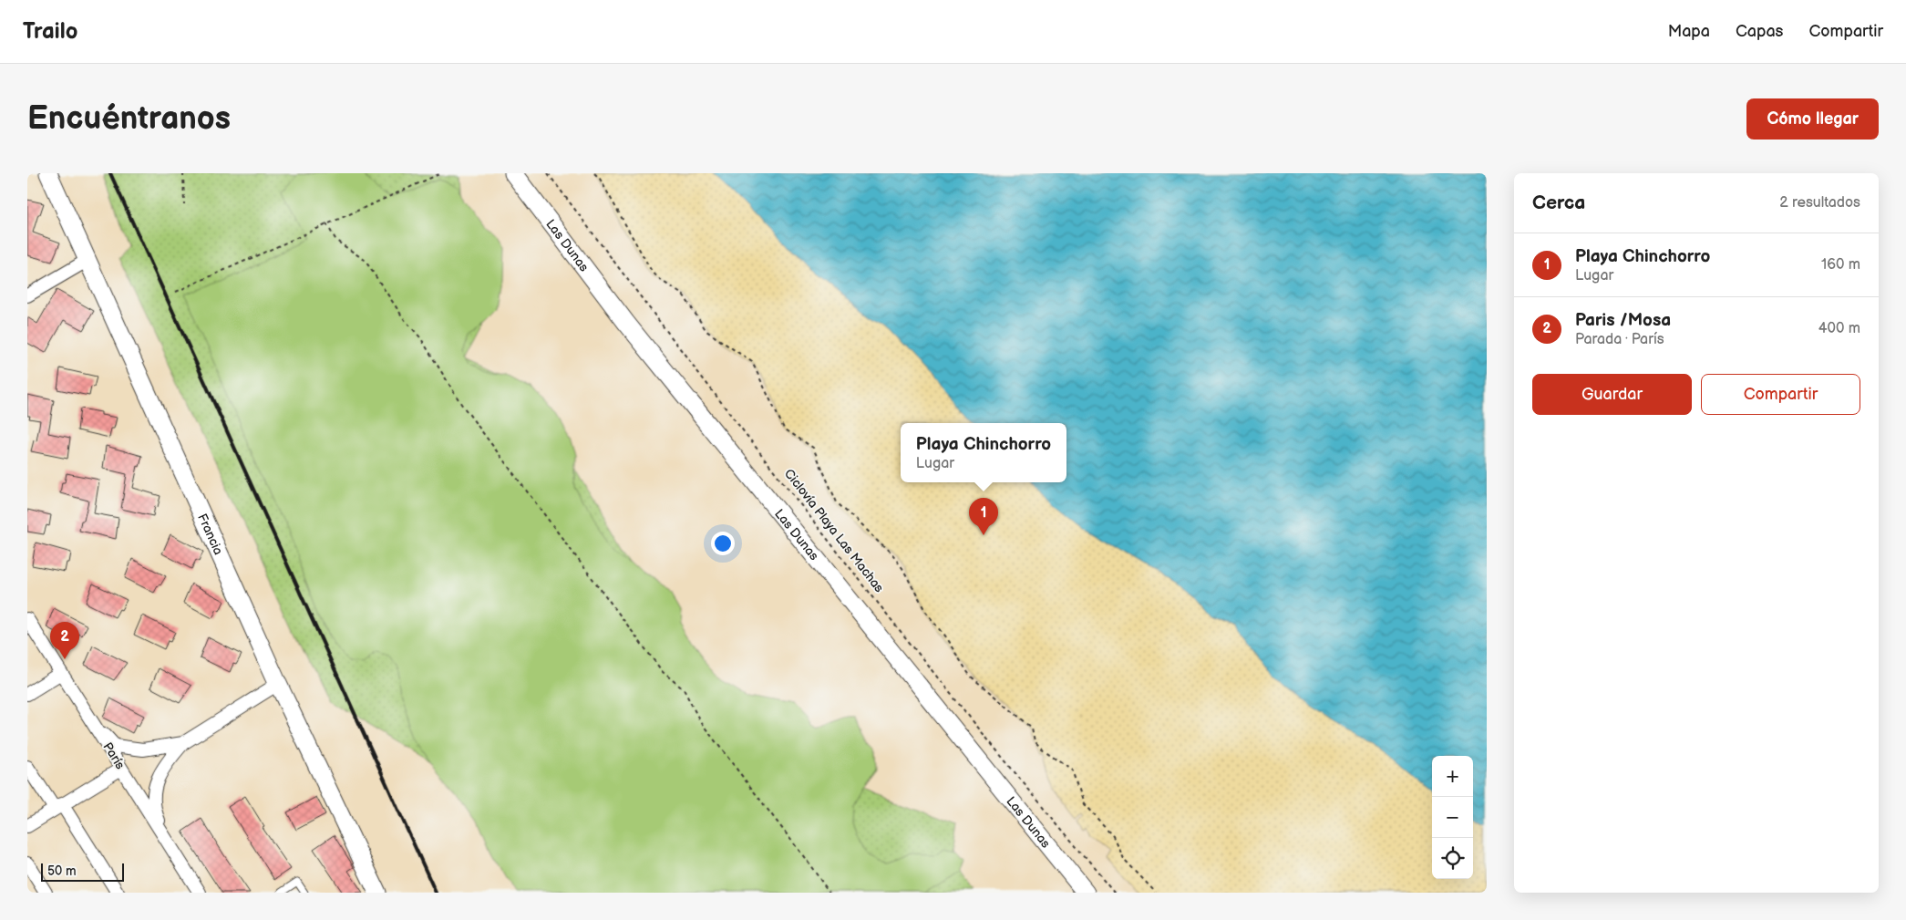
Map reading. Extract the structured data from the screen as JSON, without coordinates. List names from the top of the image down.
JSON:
{
  "streets": {
    "main road": ["Las Dunas", "Francia"],
    "street": ["París"],
    "path": ["Ciclovía Playa Las Machas"]
  },
  "scale_bar": "50 m",
  "page": {
    "header": "Trailo",
    "nav": ["Mapa", "Capas", "Compartir"],
    "buttons": [
      "Cómo llegar",
      ["Guardar", "Compartir"]
    ],
    "title": "Encuéntranos",
    "heading": ["Cerca", "2 resultados"],
    "list": [
      {
        "mark": "1",
        "name": "Playa Chinchorro",
        "note": "Lugar",
        "value": "160 m"
      },
      {
        "mark": "2",
        "name": "Paris /Mosa",
        "note": "Parada · París",
        "value": "400 m"
      }
    ],
    "popup": ["Playa Chinchorro", "Lugar"],
    "pins": ["1", "2"],
    "map_buttons": ["+", "−"],
    "scale": "50 m"
  }
}
